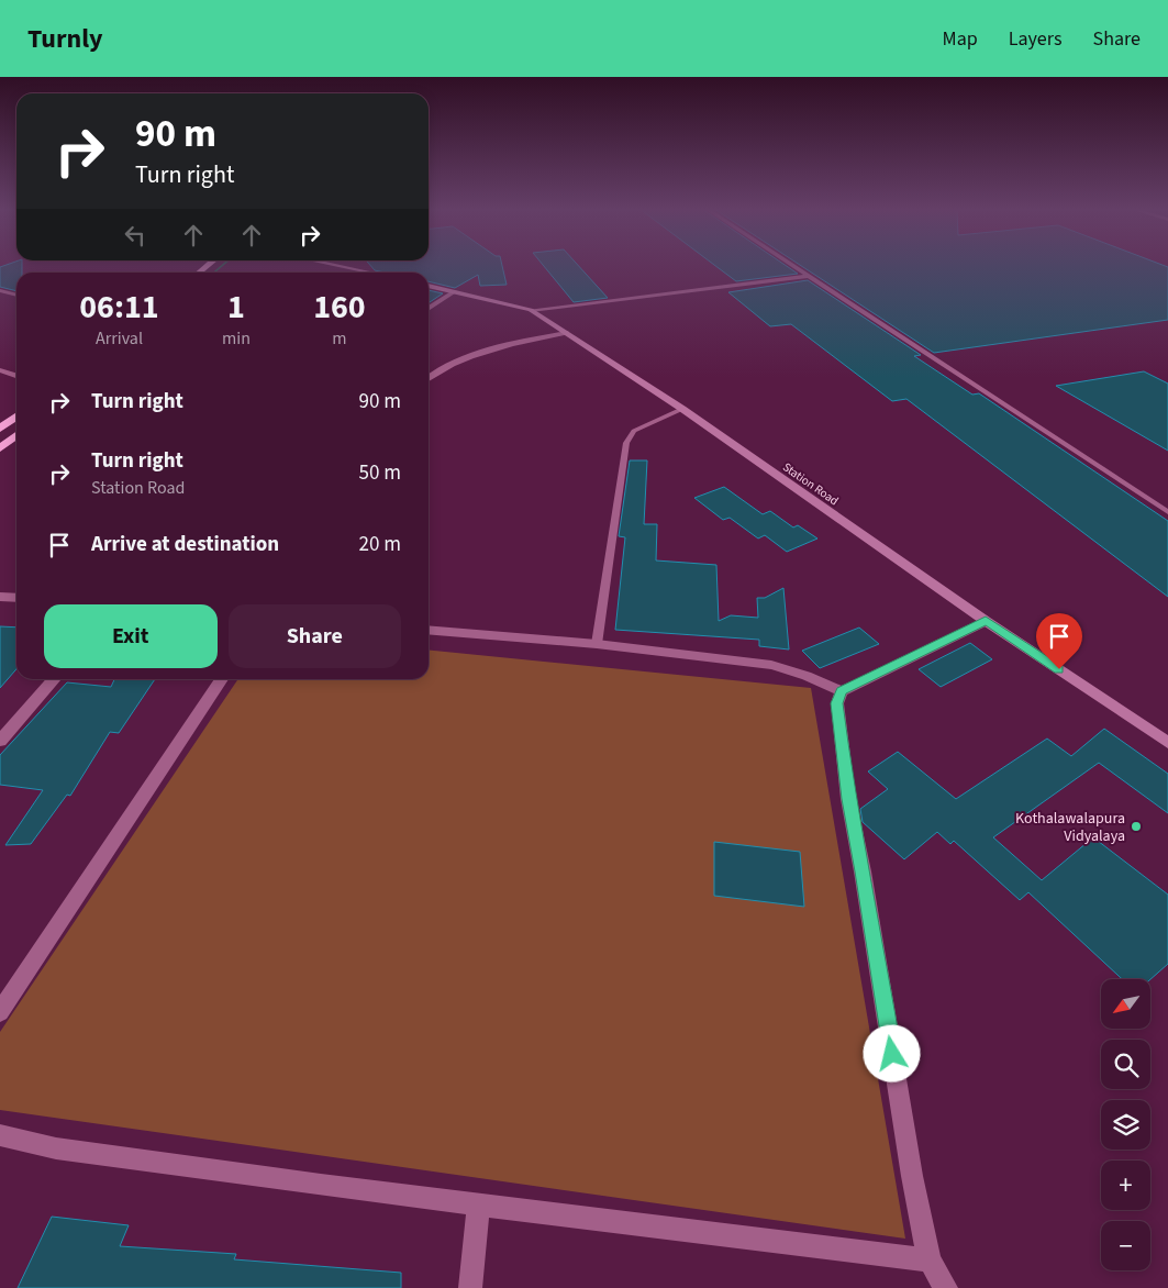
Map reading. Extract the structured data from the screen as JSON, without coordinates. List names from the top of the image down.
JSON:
{
  "streets": {
    "street": ["Station Road"]
  },
  "places": ["Kothalawalapura Vidyalaya"],
  "north": "bottom left",
  "page": {
    "header": "Turnly",
    "nav": ["Map", "Layers", "Share"],
    "turn": ["90 m", "Turn right"],
    "eta": [
      "06:11",
      "Arrival",
      "1",
      "min",
      "160",
      "m"
    ],
    "list": [
      {
        "name": "Turn right",
        "value": "90 m"
      },
      {
        "name": "Turn right",
        "note": "Station Road",
        "value": "50 m"
      },
      {
        "name": "Arrive at destination",
        "value": "20 m"
      }
    ],
    "buttons": ["Exit", "Share"],
    "map_buttons": ["+", "−"]
  }
}
